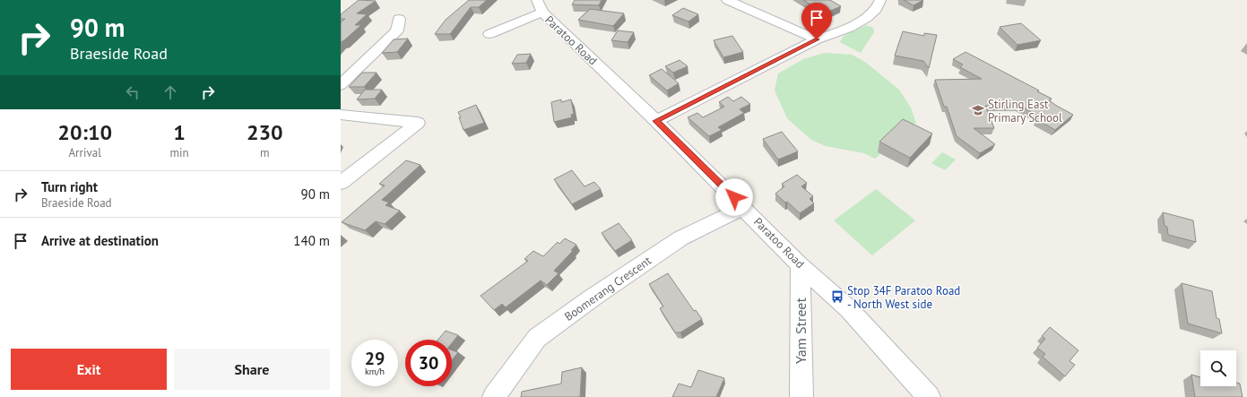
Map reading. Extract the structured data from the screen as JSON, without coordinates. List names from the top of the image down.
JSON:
{
  "streets": {
    "street": ["Paratoo Road", "Boomerang Crescent", "Yam Street"]
  },
  "crossings": [
    ["Paratoo Road", "Boomerang Crescent"],
    ["Paratoo Road", "Yam Street"]
  ],
  "places": {
    "school or university": ["Stirling East Primary School"],
    "bus stop": ["Stop 34F Paratoo Road - North West side"]
  },
  "page": {
    "turn": ["90 m", "Braeside Road"],
    "eta": [
      "20:10",
      "Arrival",
      "1",
      "min",
      "230",
      "m"
    ],
    "list": [
      {
        "name": "Turn right",
        "note": "Braeside Road",
        "value": "90 m"
      },
      {
        "name": "Arrive at destination",
        "value": "140 m"
      }
    ],
    "speed": "29 km/h",
    "limit": "30",
    "buttons": ["Exit", "Share"]
  }
}
